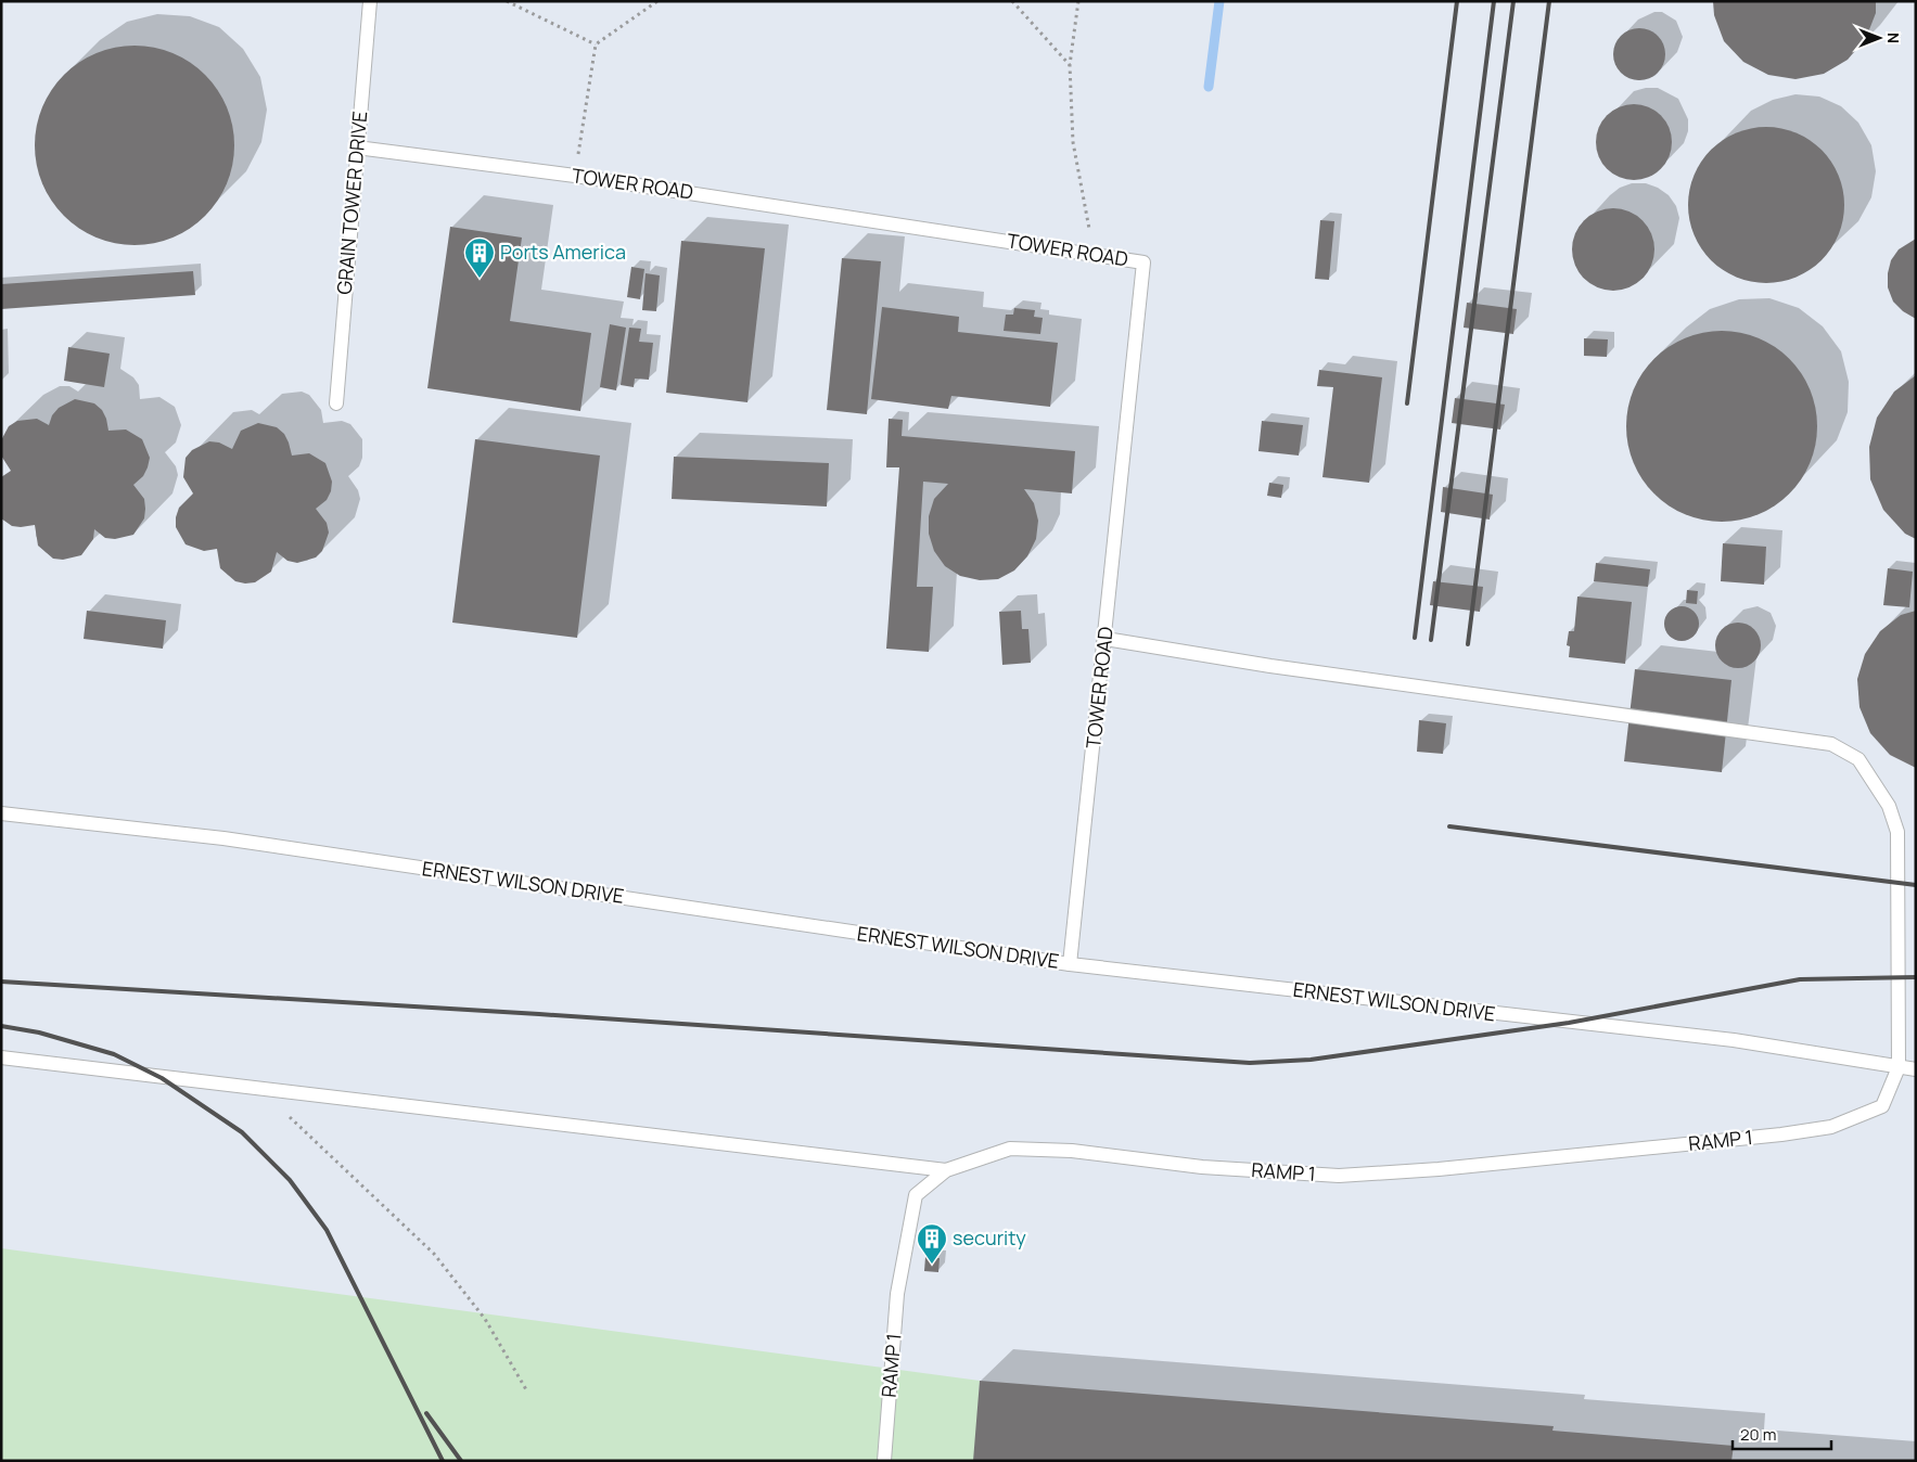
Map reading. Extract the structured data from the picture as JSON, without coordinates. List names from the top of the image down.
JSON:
{
  "streets": {
    "lane": [
      "TOWER ROAD",
      "GRAIN TOWER DRIVE",
      "ERNEST WILSON DRIVE",
      "RAMP 1"
    ]
  },
  "crossings": [
    ["TOWER ROAD", "GRAIN TOWER DRIVE"],
    ["TOWER ROAD", "ERNEST WILSON DRIVE"],
    ["ERNEST WILSON DRIVE", "RAMP 1"]
  ],
  "places": {
    "building": ["Ports America", "security"]
  },
  "scale_bar": "20 m",
  "north": "right"
}
